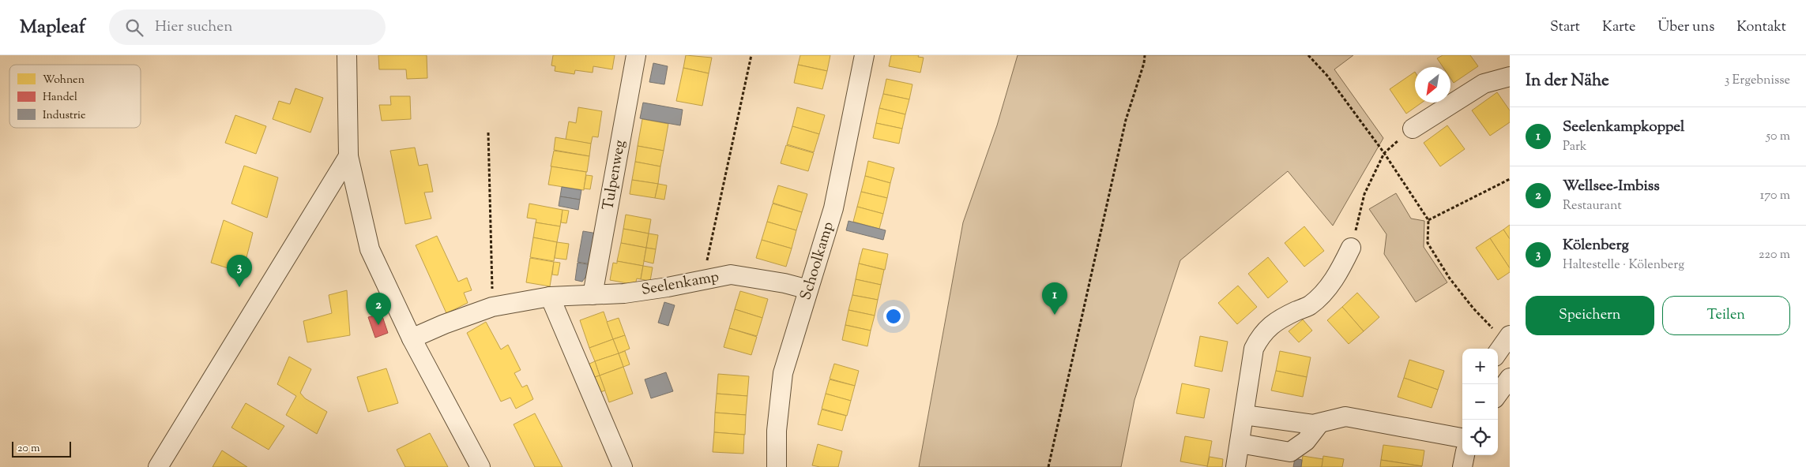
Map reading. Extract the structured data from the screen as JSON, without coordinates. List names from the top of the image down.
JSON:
{
  "streets": {
    "street": ["Tulpenweg", "Schoolkamp", "Seelenkamp"]
  },
  "crossings": [
    ["Tulpenweg", "Seelenkamp"],
    ["Schoolkamp", "Seelenkamp"]
  ],
  "legend": ["Wohnen", "Handel", "Industrie"],
  "scale_bar": "20 m",
  "north": "bottom left",
  "page": {
    "header": "Mapleaf",
    "search": "Hier suchen",
    "nav": [
      "Start",
      "Karte",
      "Über uns",
      "Kontakt"
    ],
    "heading": ["In der Nähe", "3 Ergebnisse"],
    "list": [
      {
        "mark": "1",
        "name": "Seelenkampkoppel",
        "note": "Park",
        "value": "50 m"
      },
      {
        "mark": "2",
        "name": "Wellsee-Imbiss",
        "note": "Restaurant",
        "value": "170 m"
      },
      {
        "mark": "3",
        "name": "Kölenberg",
        "note": "Haltestelle · Kölenberg",
        "value": "220 m"
      }
    ],
    "pins": ["3", "1", "2"],
    "buttons": ["Speichern", "Teilen"],
    "map_buttons": ["+", "−"],
    "scale": "20 m"
  }
}
